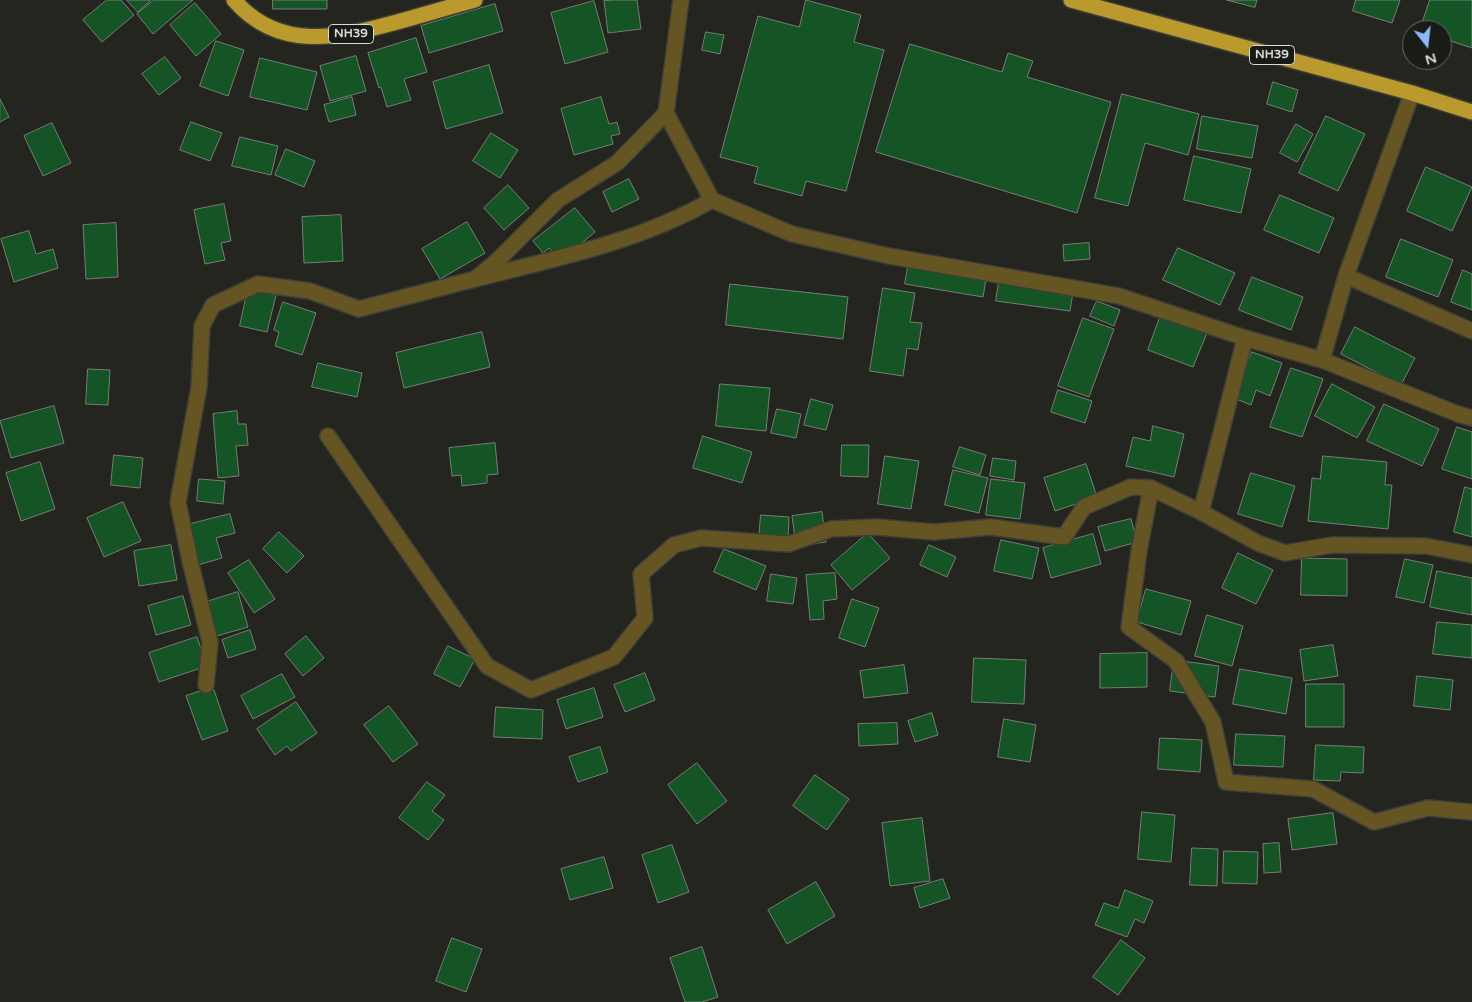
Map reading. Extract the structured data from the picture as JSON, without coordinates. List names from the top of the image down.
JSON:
{
  "streets": {
    "highway": ["NH39"]
  },
  "north": "bottom"
}
